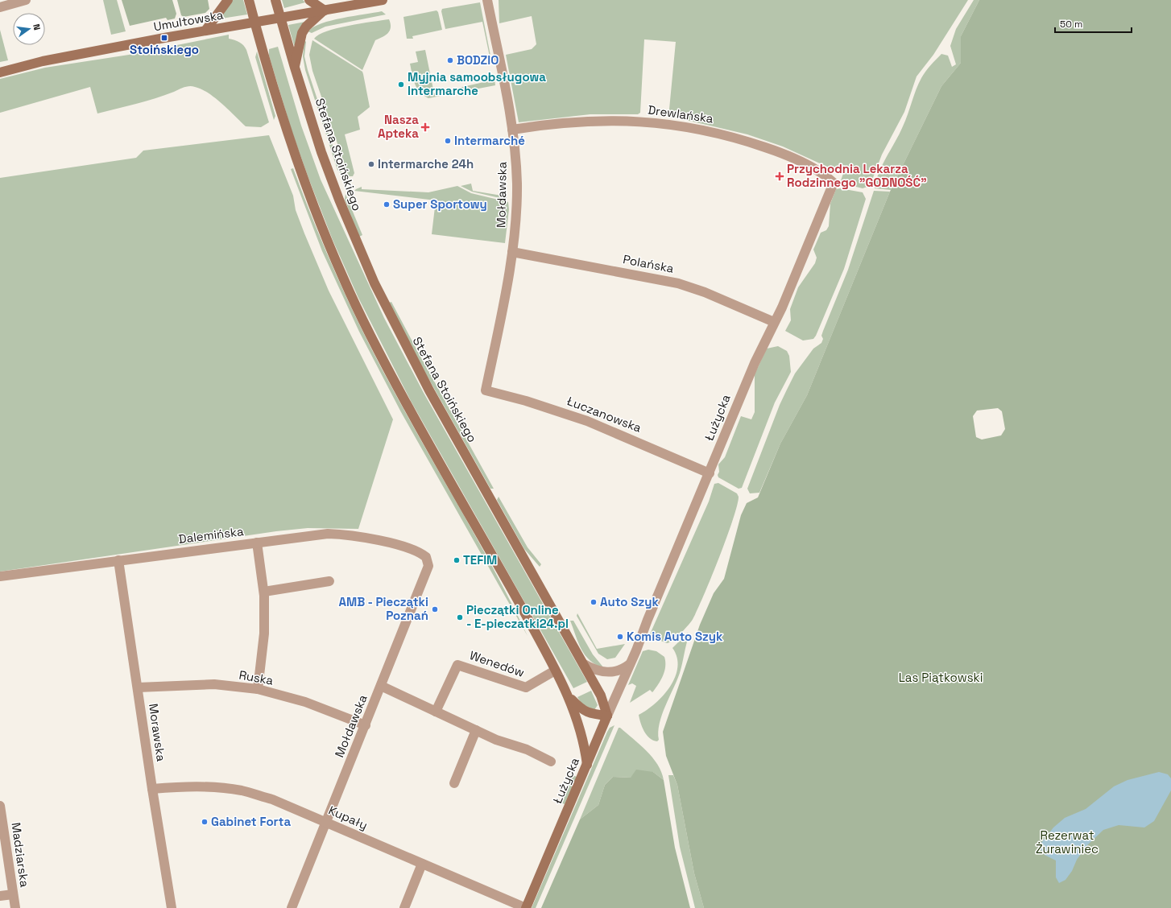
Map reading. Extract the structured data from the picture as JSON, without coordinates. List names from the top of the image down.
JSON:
{
  "streets": {
    "street": [
      "Umultowska",
      "Drewlańska",
      "Stefana Stoińskiego",
      "Mołdawska",
      "Polańska",
      "Łuczanowska",
      "Łużycka",
      "Dalemińska",
      "Wenedów",
      "Ruska",
      "Morawska",
      "Kupały",
      "Madziarska"
    ]
  },
  "crossings": [
    ["Umultowska", "Stefana Stoińskiego"],
    ["Drewlańska", "Mołdawska"],
    ["Drewlańska", "Łużycka"],
    ["Stefana Stoińskiego", "Łużycka"],
    ["Mołdawska", "Polańska"],
    ["Mołdawska", "Łuczanowska"],
    ["Mołdawska", "Dalemińska"],
    ["Mołdawska", "Ruska"],
    ["Mołdawska", "Kupały"],
    ["Polańska", "Łużycka"],
    ["Łuczanowska", "Łużycka"],
    ["Łużycka", "Kupały"],
    ["Dalemińska", "Morawska"],
    ["Ruska", "Morawska"],
    ["Morawska", "Kupały"]
  ],
  "parks": ["Las Piątkowski", "Rezerwat Żurawiniec"],
  "places": {
    "transit": ["Stoińskiego"],
    "other": [
      "BODZIO",
      "Myjnia samoobsługowa Intermarche",
      "Intermarché",
      "Intermarche 24h",
      "Super Sportowy",
      "TEFIM",
      "Auto Szyk",
      "AMB - Pieczątki Poznań",
      "Pieczątki Online - E-pieczatki24.pl",
      "Komis Auto Szyk",
      "Gabinet Forta"
    ],
    "health": ["Nasza Apteka", "Przychodnia Lekarza Rodzinnego \"GODNOŚĆ\""]
  },
  "scale_bar": "50 m",
  "north": "right"
}
